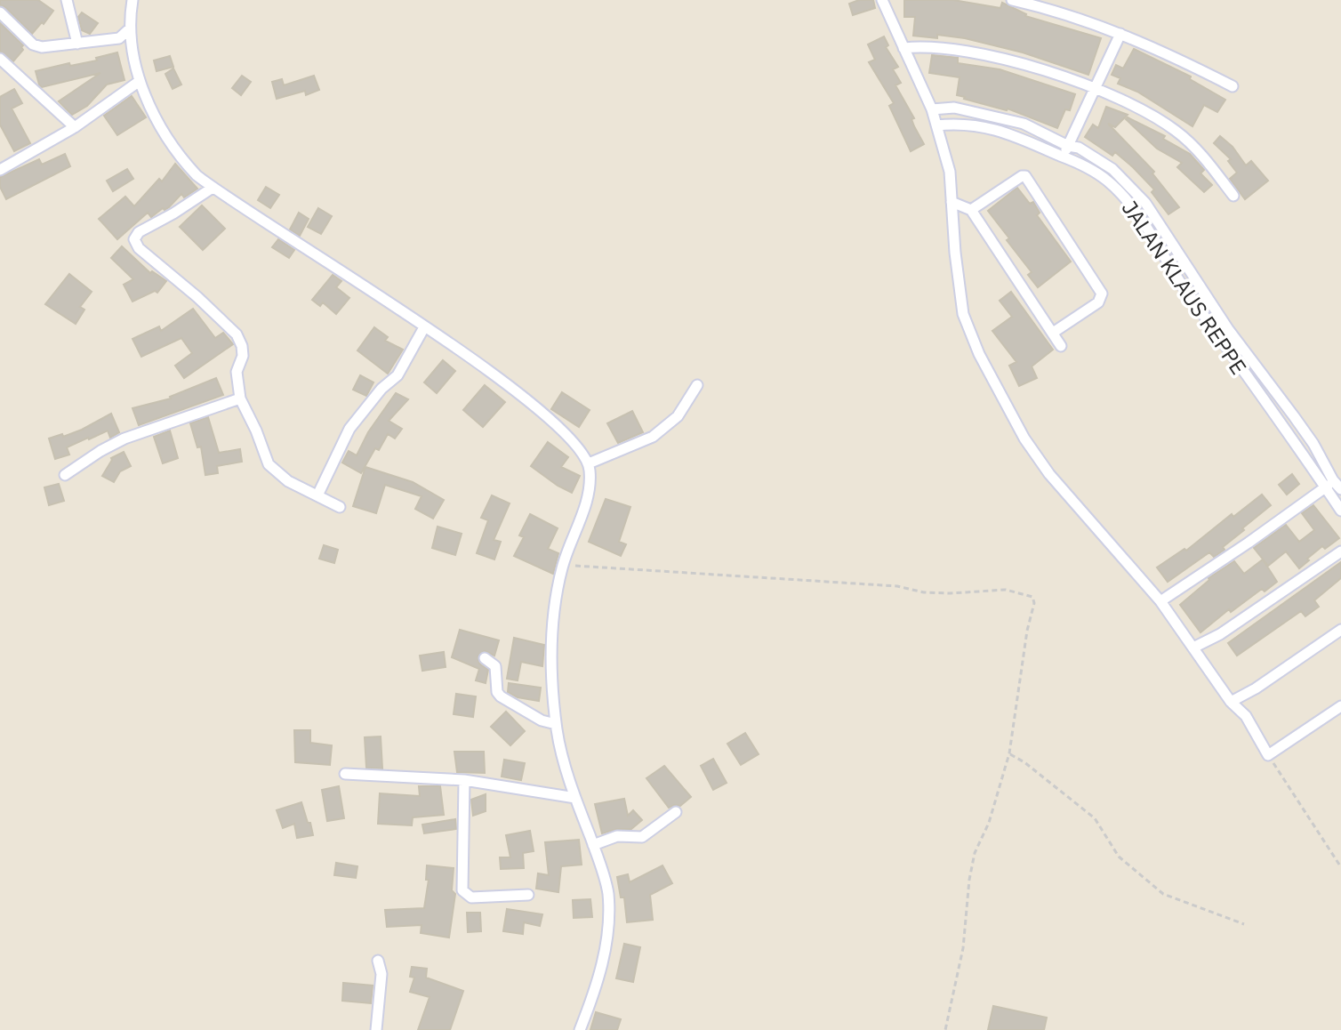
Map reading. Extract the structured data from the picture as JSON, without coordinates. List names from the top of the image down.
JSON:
{
  "streets": {
    "street": ["JALAN KLAUS REPPE"]
  }
}
